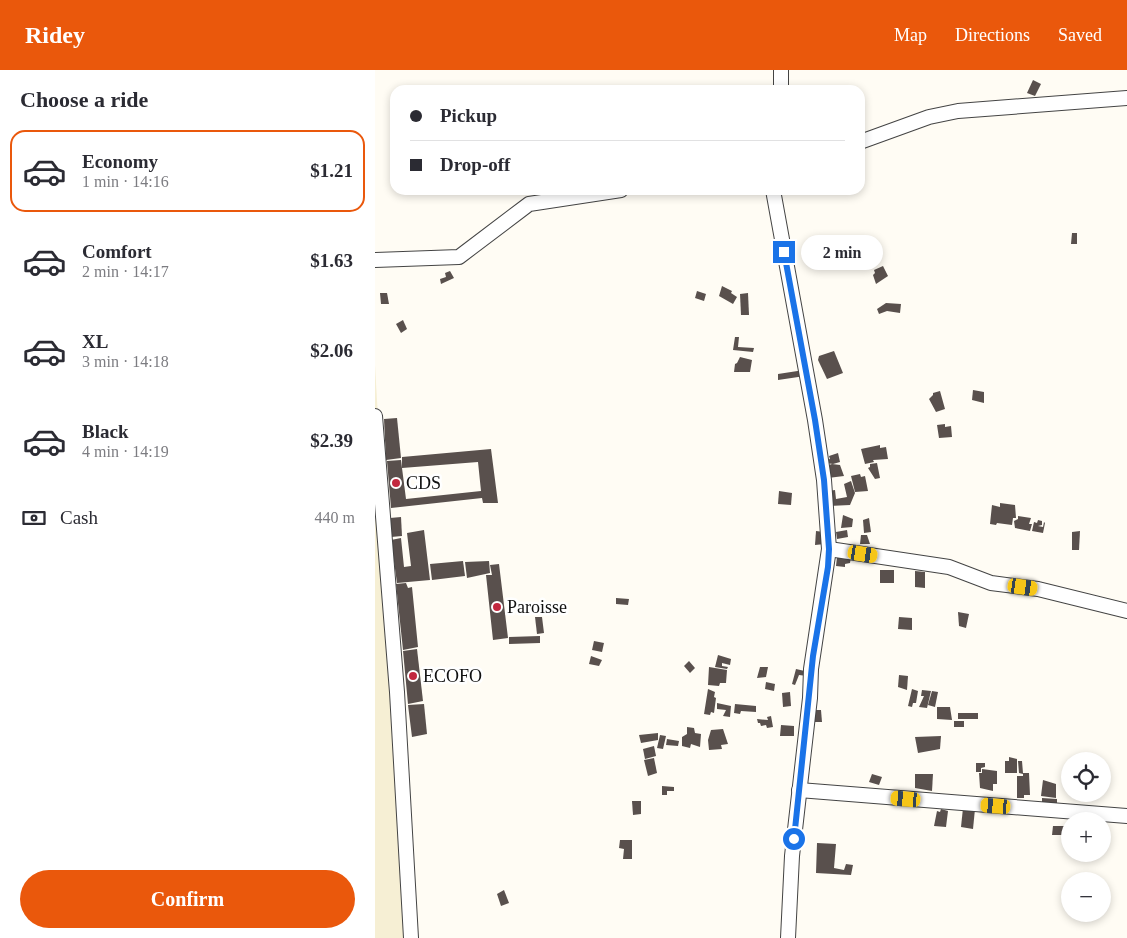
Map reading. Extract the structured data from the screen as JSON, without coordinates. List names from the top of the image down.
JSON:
{
  "places": ["CDS", "Paroisse", "ECOFO"],
  "page": {
    "header": "Ridey",
    "nav": ["Map", "Directions", "Saved"],
    "heading": "Choose a ride",
    "banner": ["Pickup", "Drop-off"],
    "list": [
      {
        "name": "Economy",
        "note": "1 min · 14:16",
        "value": "$1.21"
      },
      {
        "name": "Comfort",
        "note": "2 min · 14:17",
        "value": "$1.63"
      },
      {
        "name": "XL",
        "note": "3 min · 14:18",
        "value": "$2.06"
      },
      {
        "name": "Black",
        "note": "4 min · 14:19",
        "value": "$2.39"
      }
    ],
    "bubble": "2 min",
    "pay": ["Cash", "440 m"],
    "map_buttons": ["+", "−"],
    "buttons": "Confirm"
  }
}
